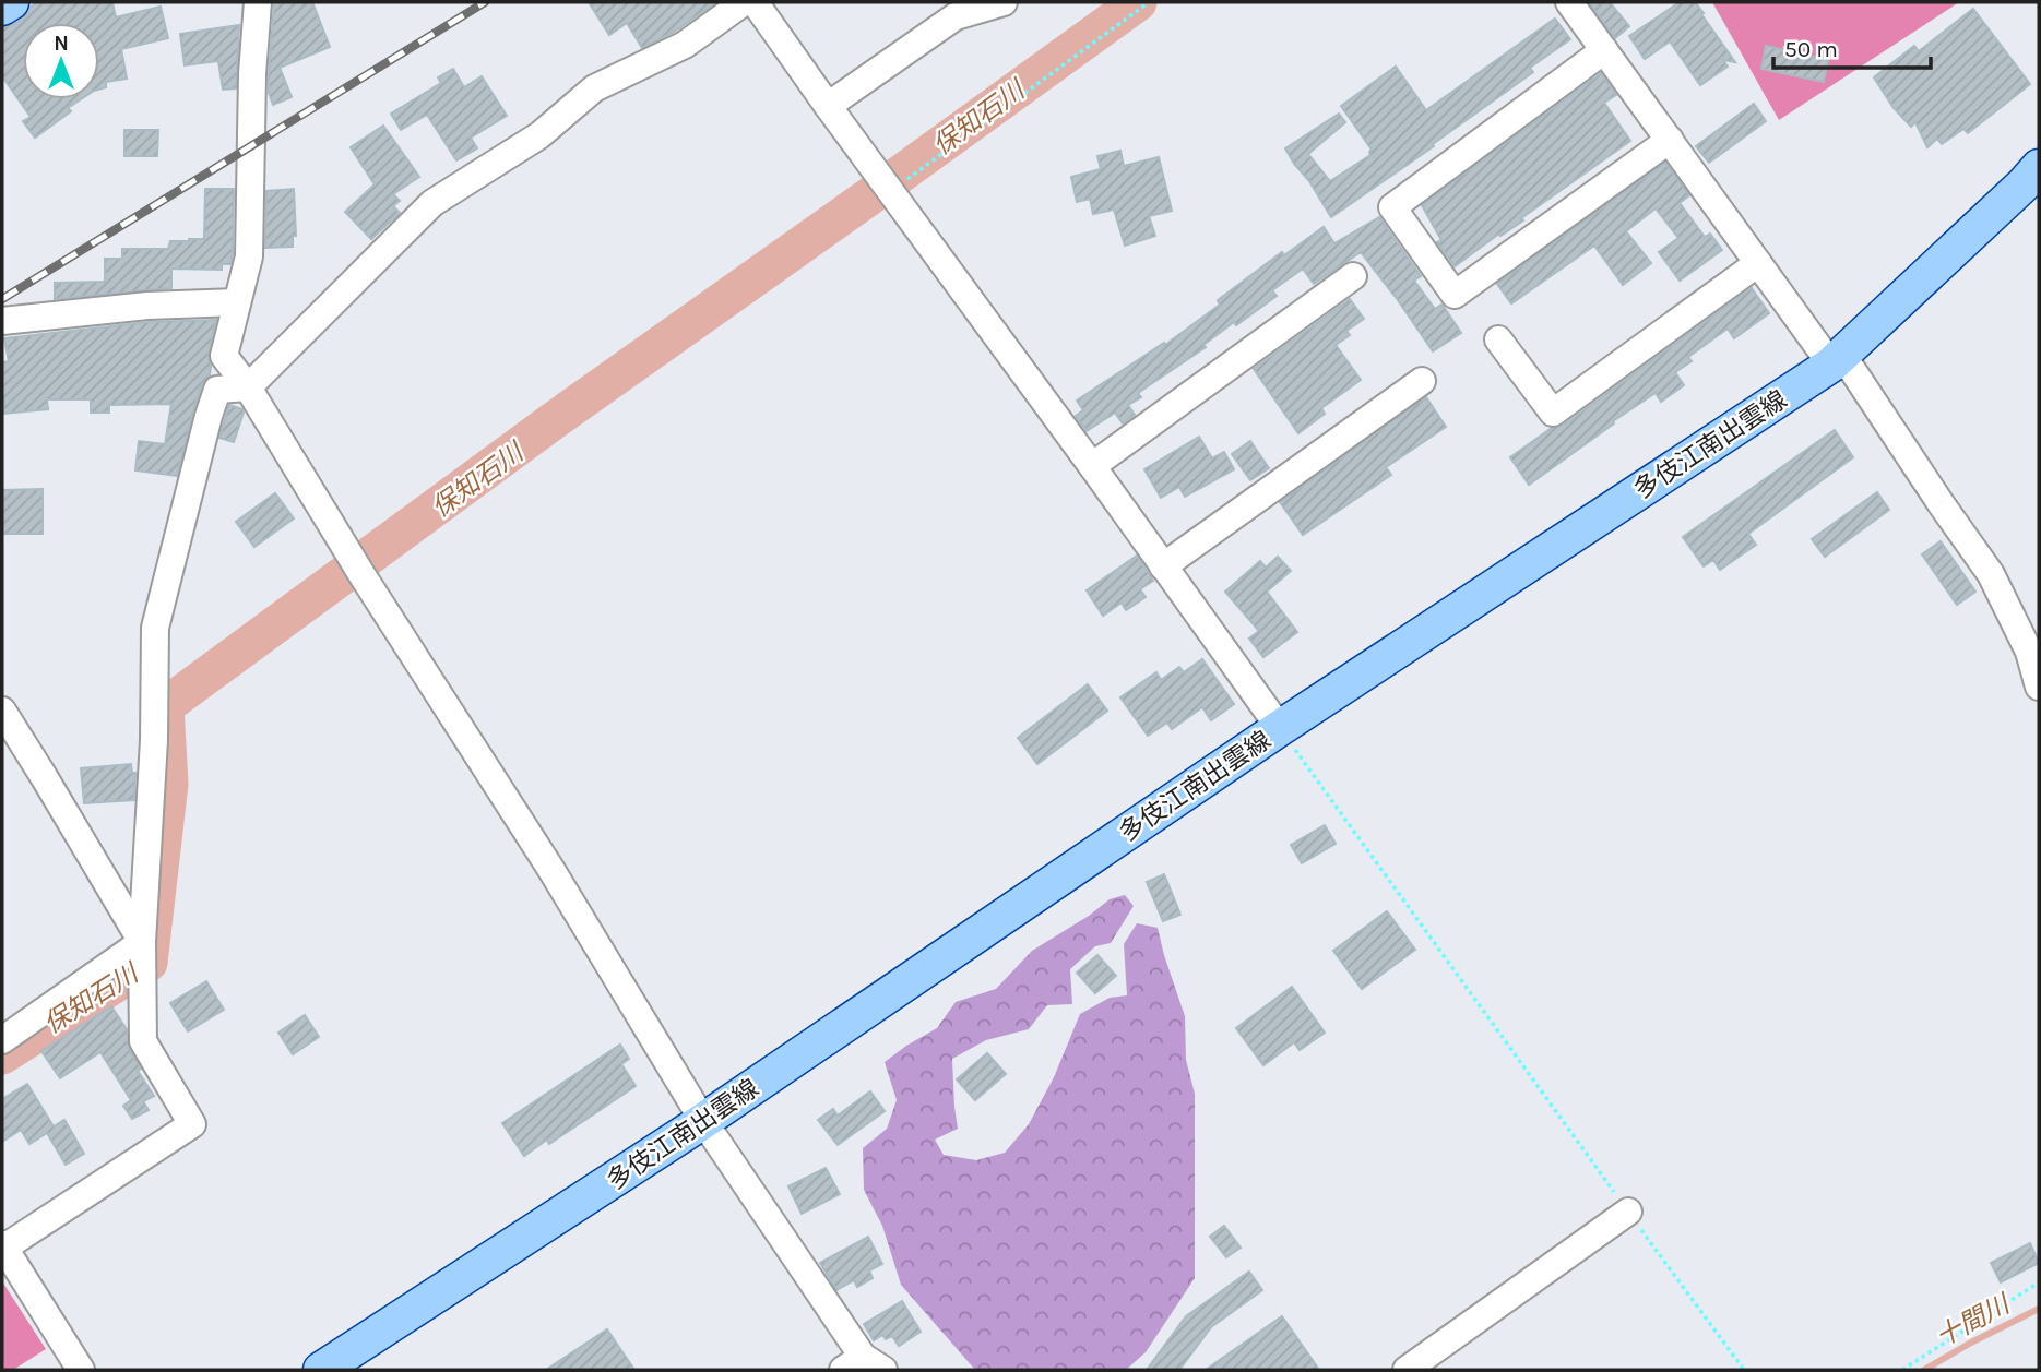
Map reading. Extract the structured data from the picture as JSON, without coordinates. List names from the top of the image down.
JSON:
{
  "streets": {
    "main road": ["多伎江南出雲線"]
  },
  "water": ["保知石川", "十間川"],
  "scale_bar": "50 m",
  "north": "top"
}
